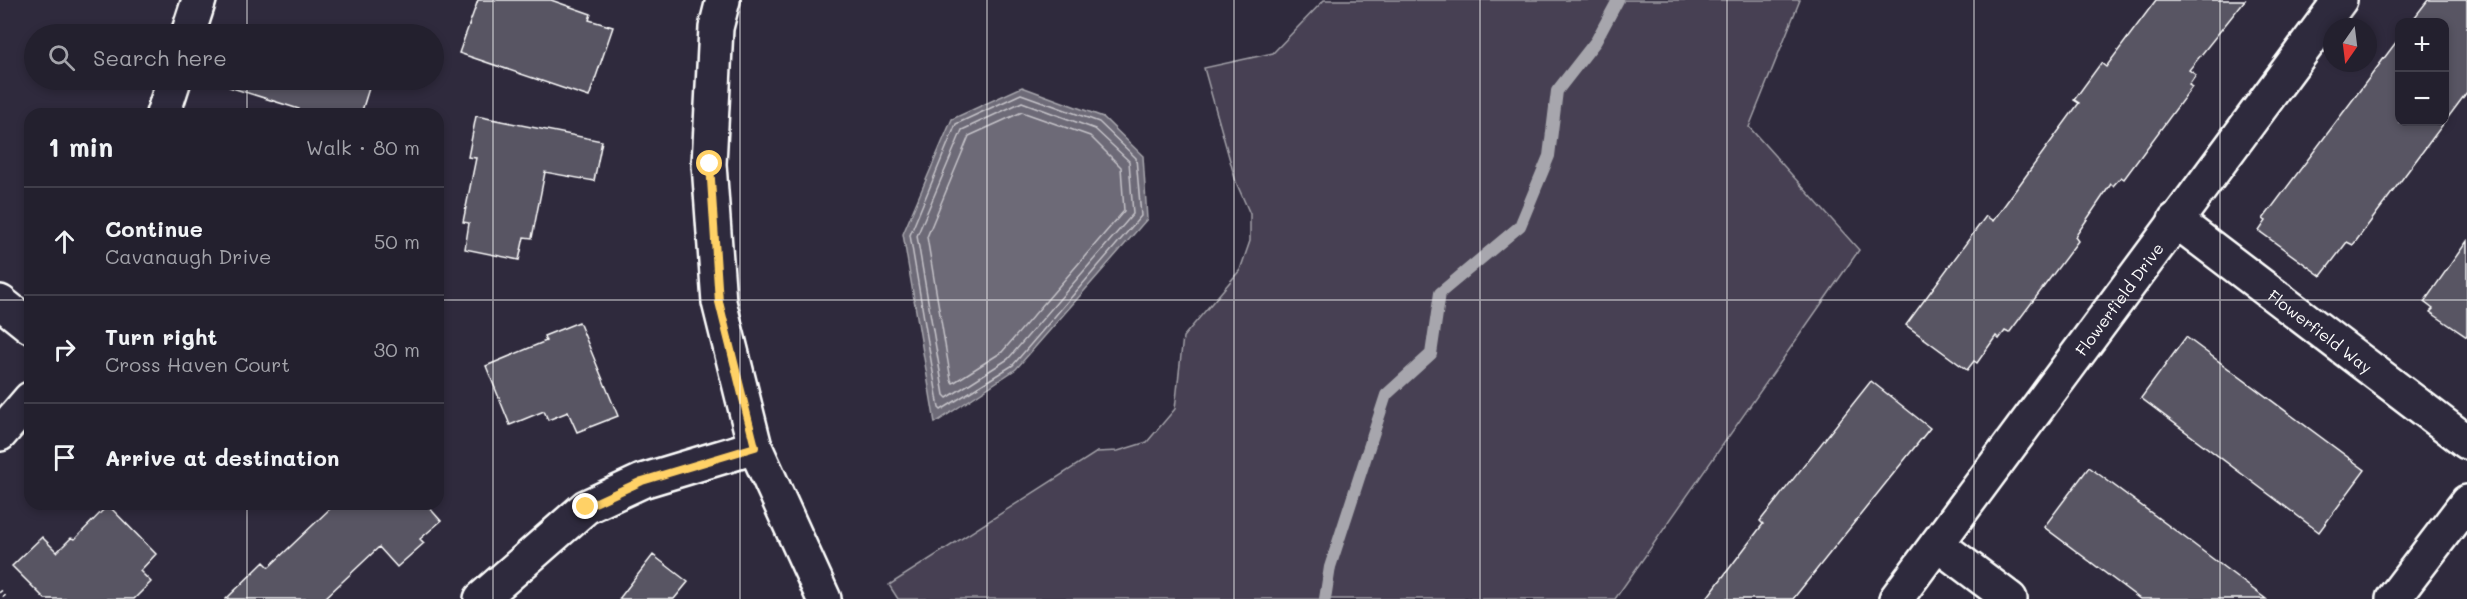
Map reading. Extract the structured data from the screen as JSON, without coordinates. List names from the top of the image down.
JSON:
{
  "streets": {
    "street": ["Flowerfield Drive", "Flowerfield Way"]
  },
  "crossings": [
    ["Flowerfield Drive", "Flowerfield Way"]
  ],
  "north": "bottom",
  "page": {
    "map_buttons": ["+", "−"],
    "search": "Search here",
    "heading": ["1 min", "Walk · 80 m"],
    "list": [
      ["Continue", "Cavanaugh Drive", "50 m"],
      ["Turn right", "Cross Haven Court", "30 m"],
      "Arrive at destination"
    ]
  }
}
